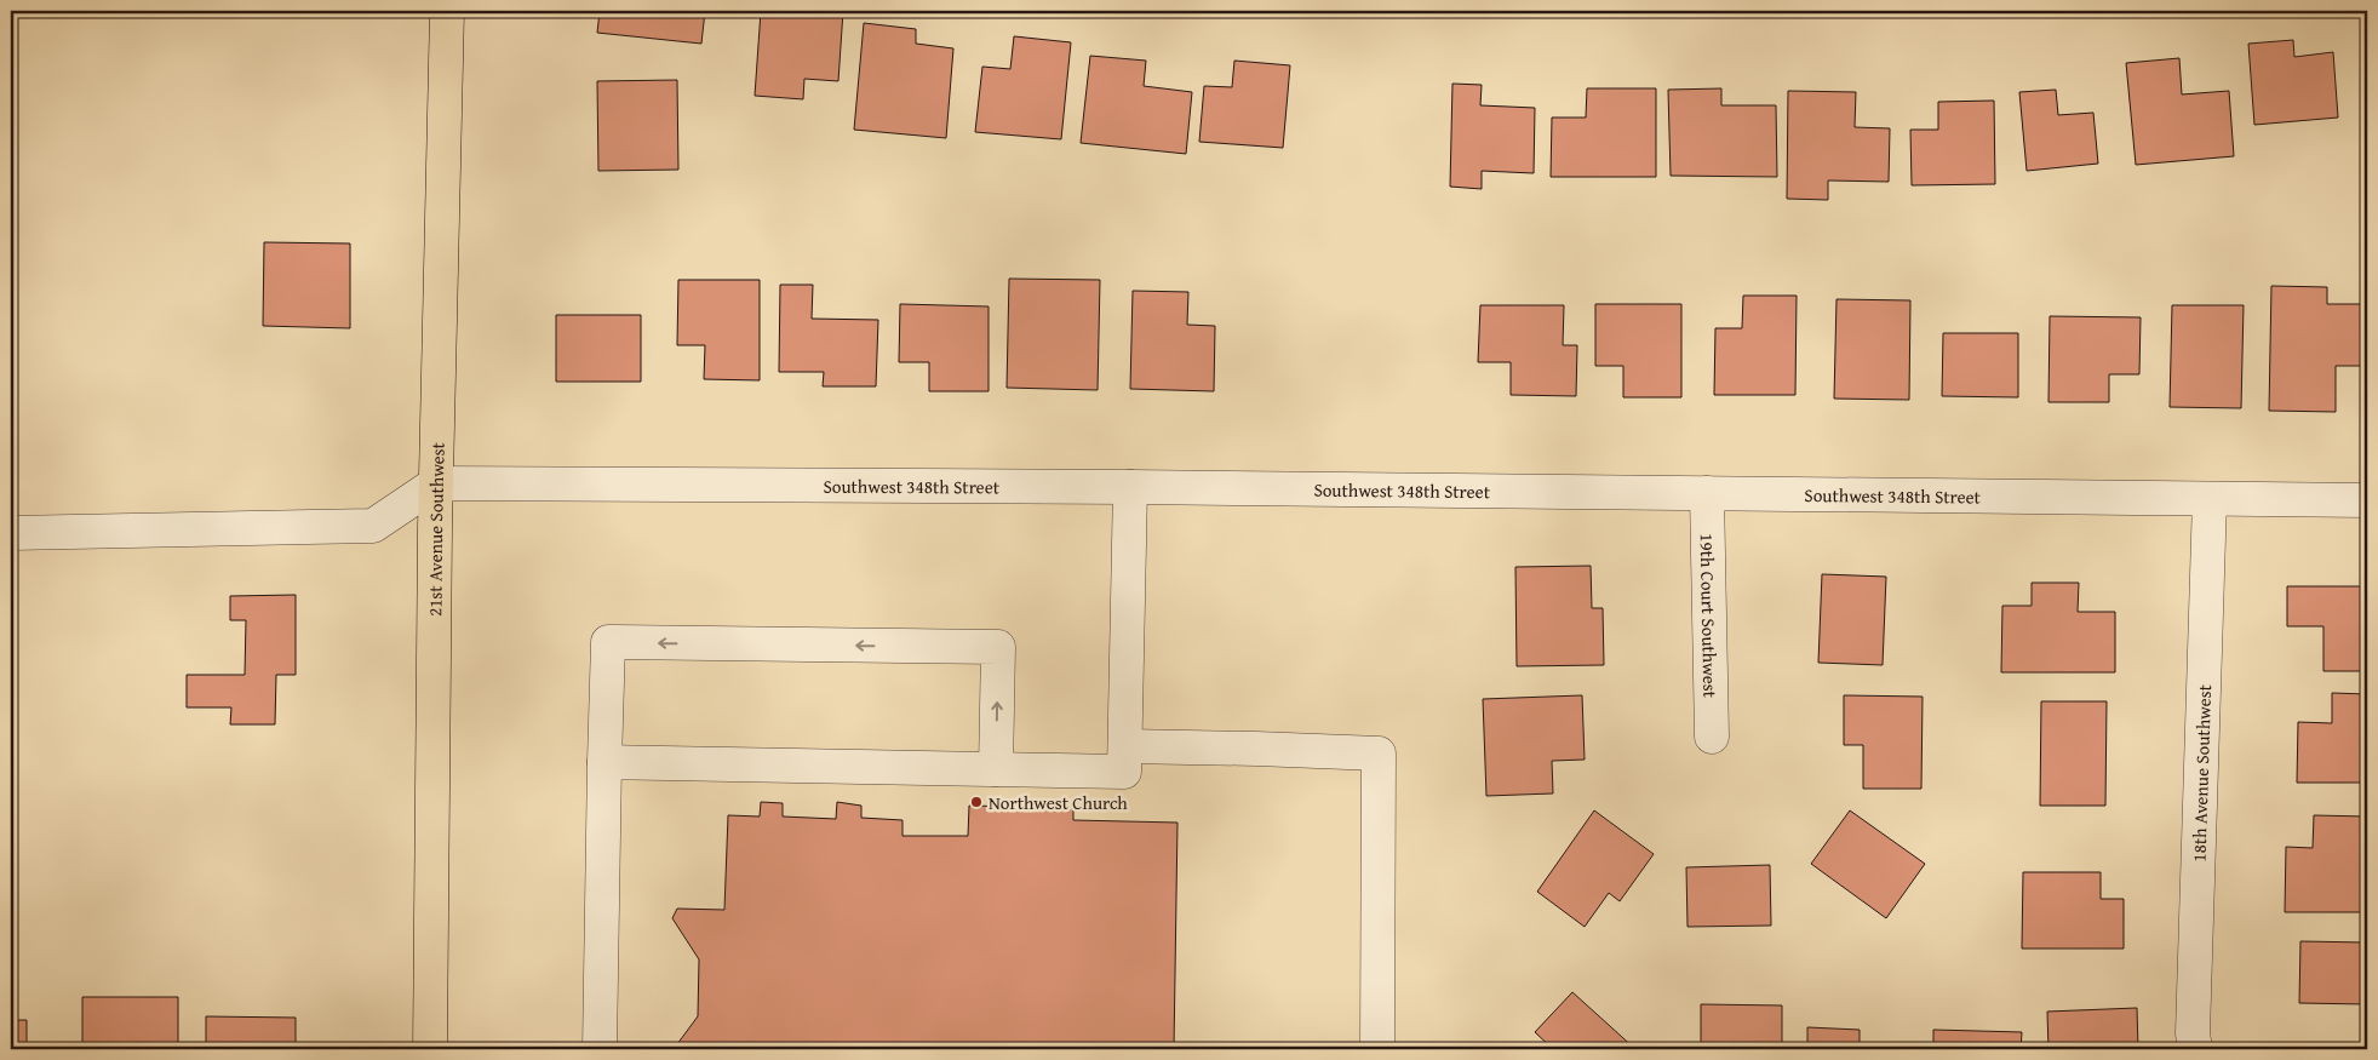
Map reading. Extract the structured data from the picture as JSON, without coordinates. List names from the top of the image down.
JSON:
{
  "streets": {
    "main road": ["21st Avenue Southwest"],
    "street": ["Southwest 348th Street", "19th Court Southwest", "18th Avenue Southwest"]
  },
  "crossings": [
    ["Southwest 348th Street", "21st Avenue Southwest"],
    ["Southwest 348th Street", "19th Court Southwest"],
    ["Southwest 348th Street", "18th Avenue Southwest"]
  ],
  "places": ["Northwest Church"]
}
